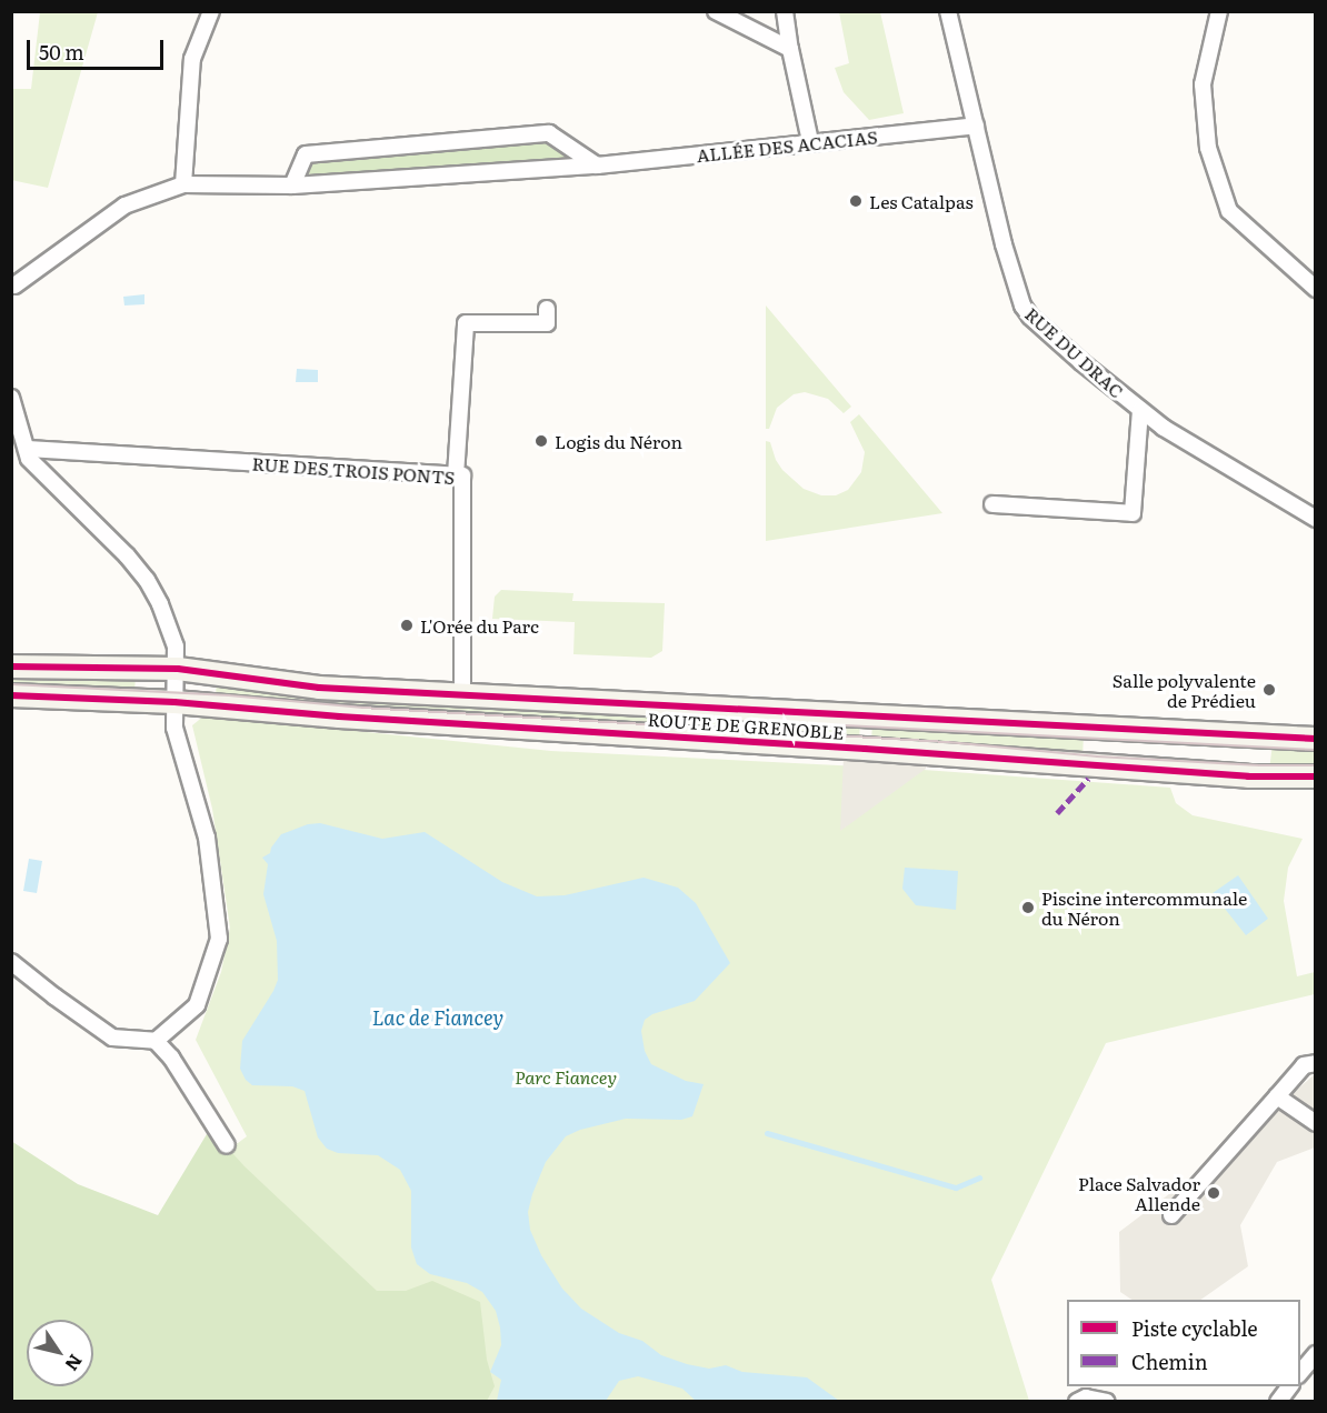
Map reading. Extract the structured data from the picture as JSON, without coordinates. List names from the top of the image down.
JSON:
{
  "streets": {
    "main road": ["ROUTE DE GRENOBLE"],
    "street": ["ALLÉE DES ACACIAS", "RUE DU DRAC", "RUE DES TROIS PONTS"]
  },
  "crossings": [
    ["ALLÉE DES ACACIAS", "RUE DU DRAC"],
    ["RUE DES TROIS PONTS", "ROUTE DE GRENOBLE"]
  ],
  "water": ["Lac de Fiancey"],
  "parks": ["Parc Fiancey"],
  "places": [
    "Les Catalpas",
    "Logis du Néron",
    "L'Orée du Parc",
    "Salle polyvalente de Prédieu",
    "Piscine intercommunale du Néron",
    "Place Salvador Allende"
  ],
  "legend": ["Piste cyclable", "Chemin"],
  "scale_bar": "50 m",
  "north": "bottom right"
}
